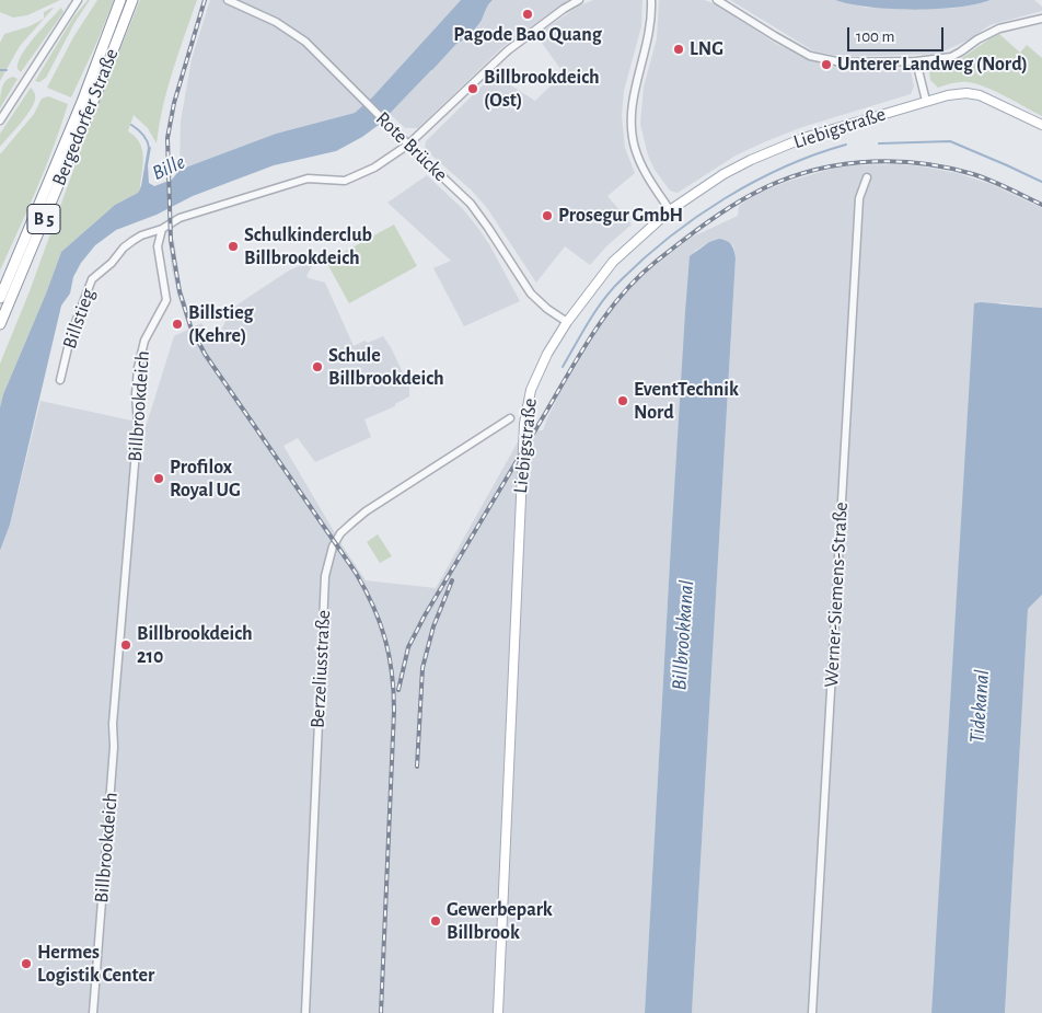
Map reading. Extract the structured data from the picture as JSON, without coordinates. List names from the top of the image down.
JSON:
{
  "streets": {
    "highway": ["Bergedorfer Straße", "B 5"],
    "main road": ["Liebigstraße"],
    "street": [
      "Rote Brücke",
      "Billstieg",
      "Billbrookdeich",
      "Werner-Siemens-Straße",
      "Berzeliusstraße"
    ]
  },
  "crossings": [
    ["Liebigstraße", "Rote Brücke"],
    ["Billstieg", "Billbrookdeich"]
  ],
  "water": ["Bille", "Billbrookkanal", "Tidekanal"],
  "places": [
    "Pagode Bao Quang",
    "LNG",
    "Unterer Landweg (Nord)",
    "Billbrookdeich (Ost)",
    "Prosegur GmbH",
    "Schulkinderclub Billbrookdeich",
    "Billstieg (Kehre)",
    "Schule Billbrookdeich",
    "EventTechnik Nord",
    "Profilox Royal UG",
    "Billbrookdeich 210",
    "Gewerbepark Billbrook",
    "Hermes Logistik Center"
  ],
  "scale_bar": "100 m"
}
